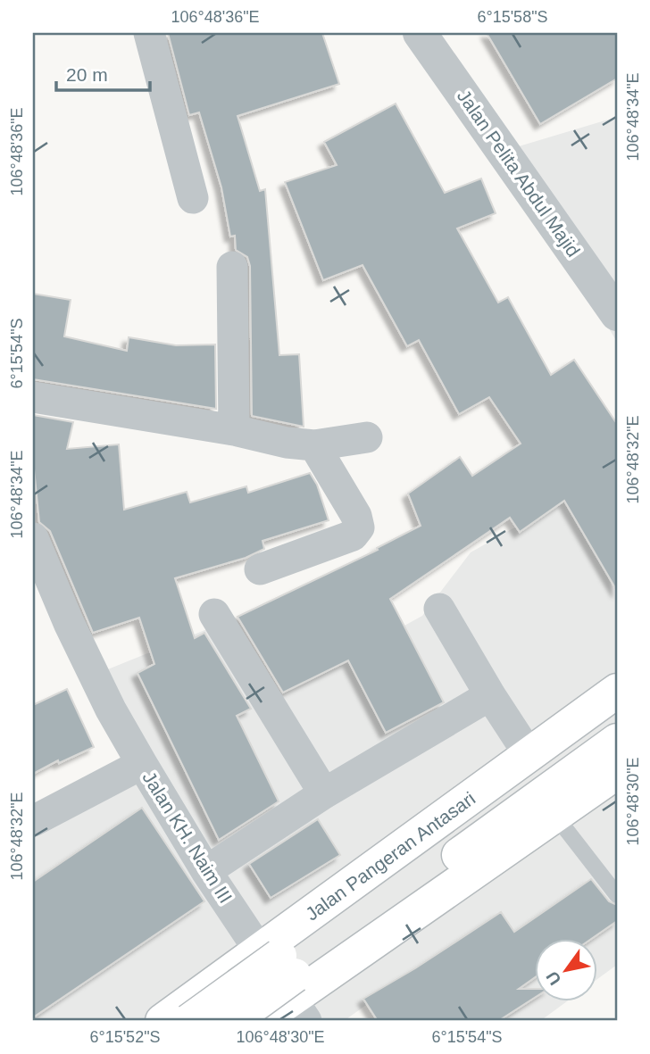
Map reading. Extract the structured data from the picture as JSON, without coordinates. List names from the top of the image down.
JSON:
{
  "streets": {
    "main road": ["Jalan Pangeran Antasari"],
    "street": ["Jalan Pelita Abdul Majid", "Jalan KH. Naim III"]
  },
  "crossings": [
    ["Jalan KH. Naim III", "Jalan Pangeran Antasari"]
  ],
  "scale_bar": "20 m",
  "north": "bottom left",
  "coordinates": [
    "106°48'36\"E",
    "6°15'58\"S",
    "106°48'34\"E",
    "6°15'54\"S",
    "106°48'32\"E",
    "106°48'30\"E",
    "6°15'52\"S"
  ]
}
